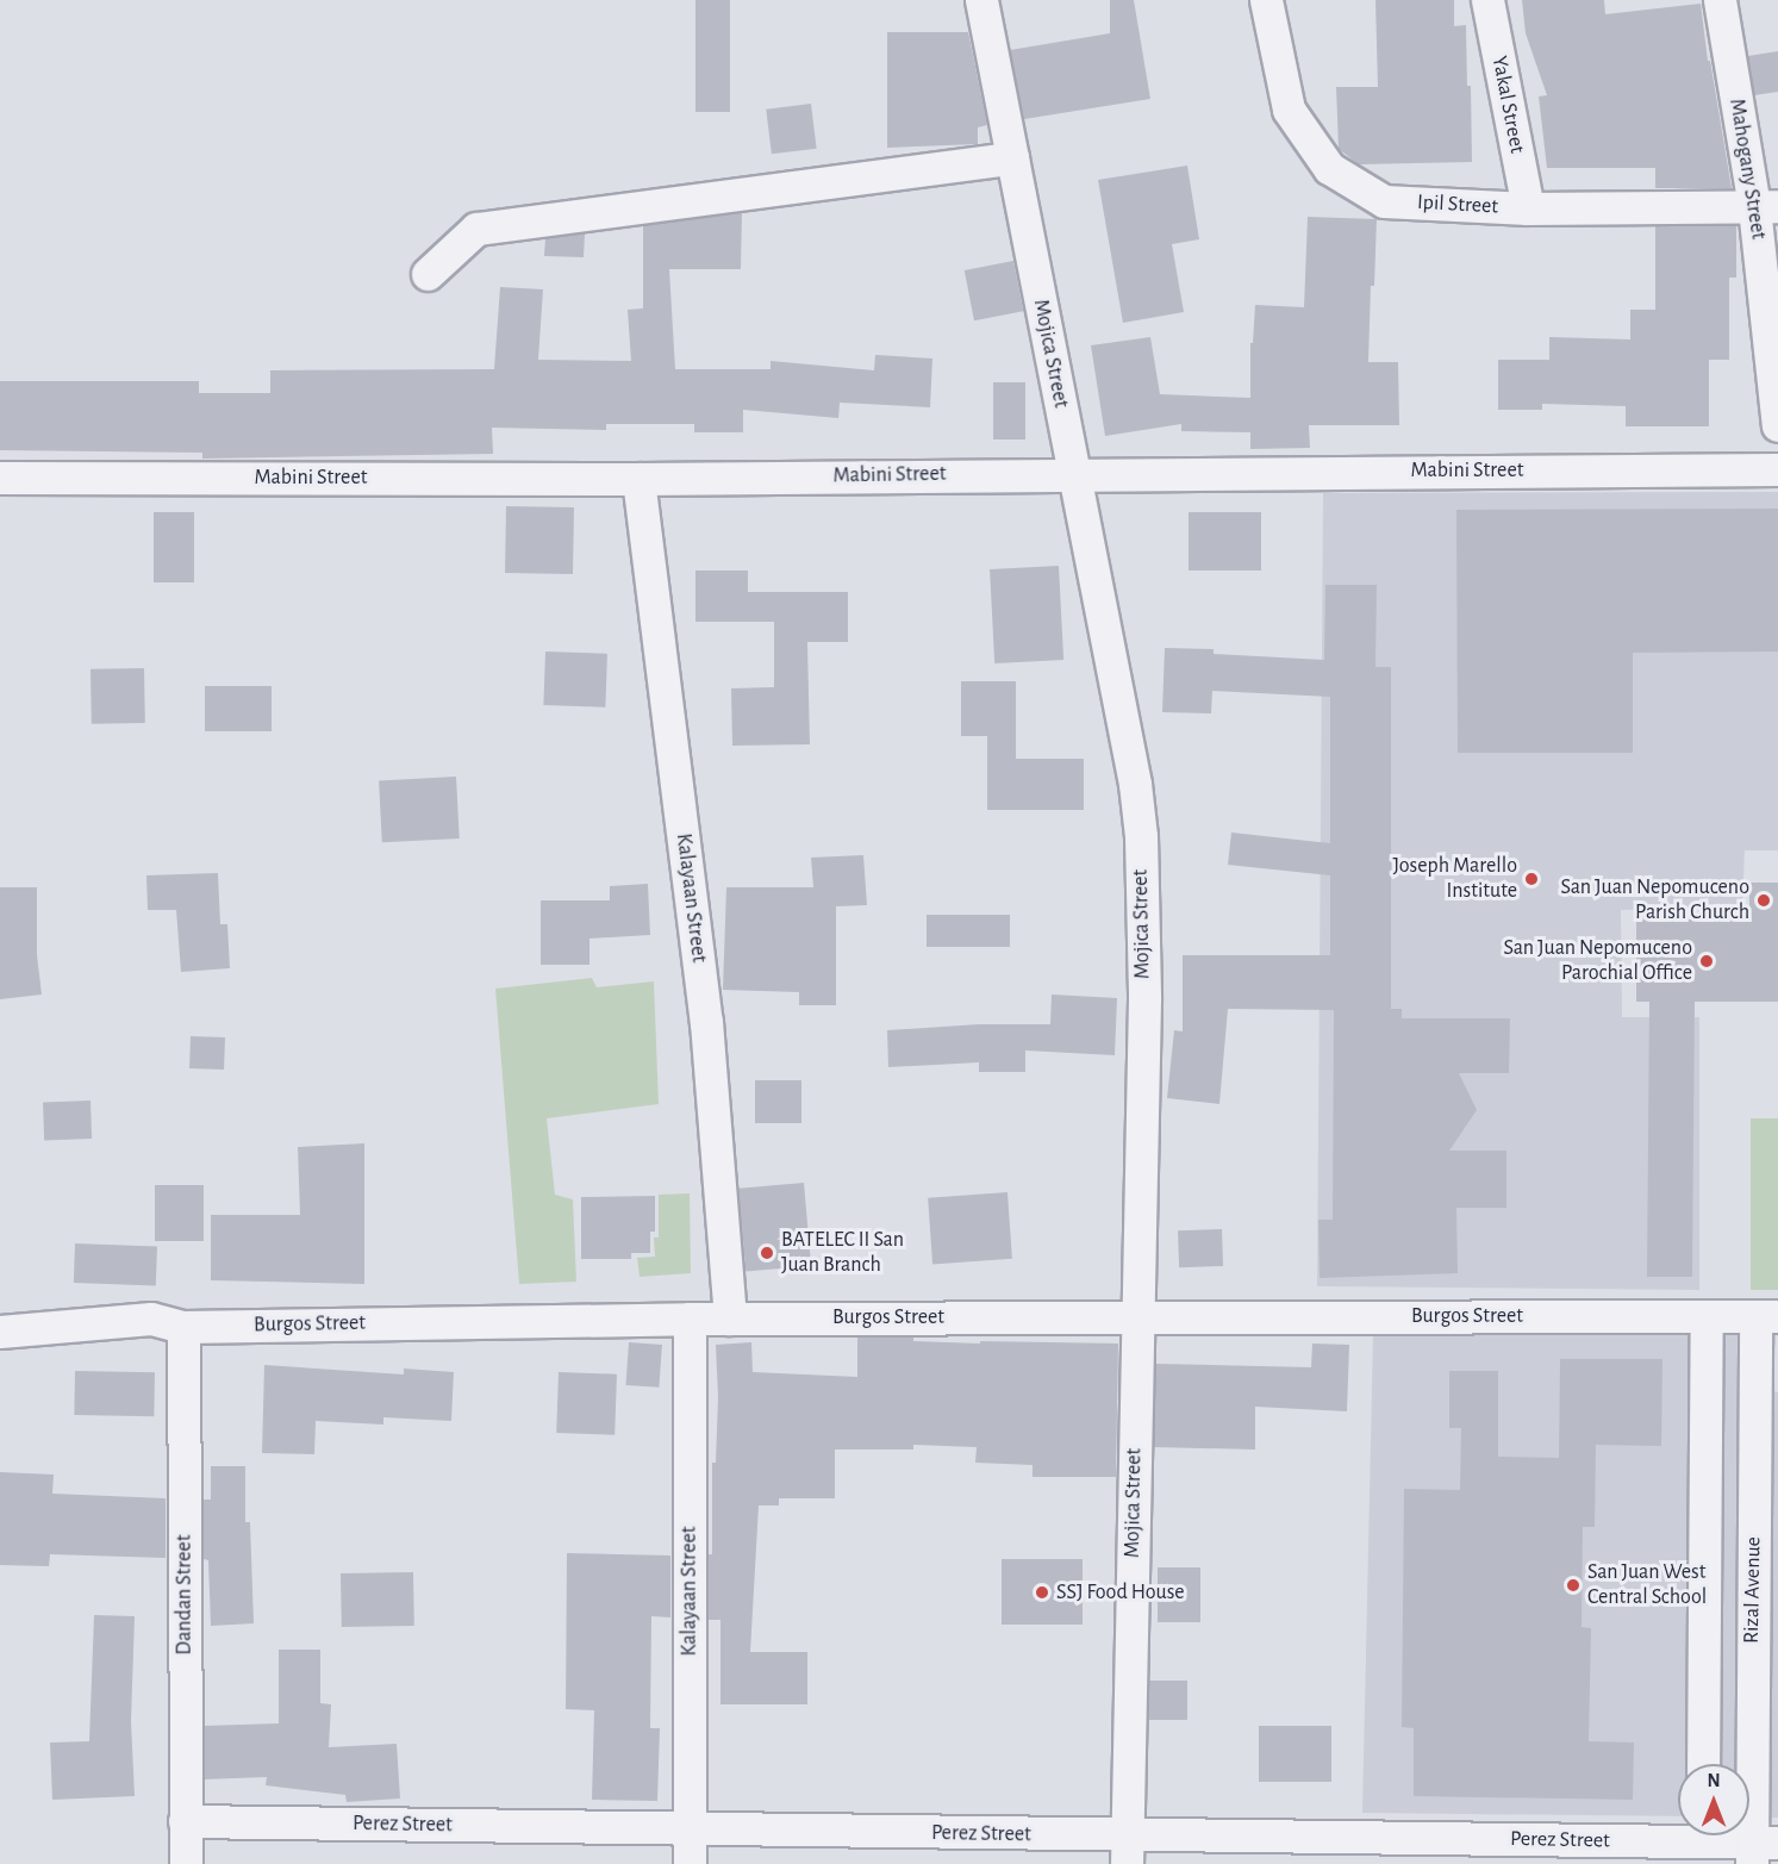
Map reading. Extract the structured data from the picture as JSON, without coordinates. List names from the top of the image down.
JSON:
{
  "streets": {
    "street": [
      "Yakal Street",
      "Mahogany Street",
      "Ipil Street",
      "Mojica Street",
      "Mabini Street",
      "Kalayaan Street",
      "Burgos Street",
      "Rizal Avenue",
      "Dandan Street",
      "Perez Street"
    ]
  },
  "crossings": [
    ["Yakal Street", "Ipil Street"],
    ["Mahogany Street", "Ipil Street"],
    ["Mojica Street", "Mabini Street"],
    ["Mojica Street", "Burgos Street"],
    ["Mojica Street", "Perez Street"],
    ["Mabini Street", "Kalayaan Street"],
    ["Kalayaan Street", "Burgos Street"],
    ["Kalayaan Street", "Perez Street"],
    ["Burgos Street", "Rizal Avenue"],
    ["Burgos Street", "Dandan Street"],
    ["Rizal Avenue", "Perez Street"],
    ["Dandan Street", "Perez Street"]
  ],
  "places": [
    "Joseph Marello Institute",
    "San Juan Nepomuceno Parish Church",
    "San Juan Nepomuceno Parochial Office",
    "BATELEC II San Juan Branch",
    "San Juan West Central School",
    "SSJ Food House"
  ],
  "north": "top"
}
